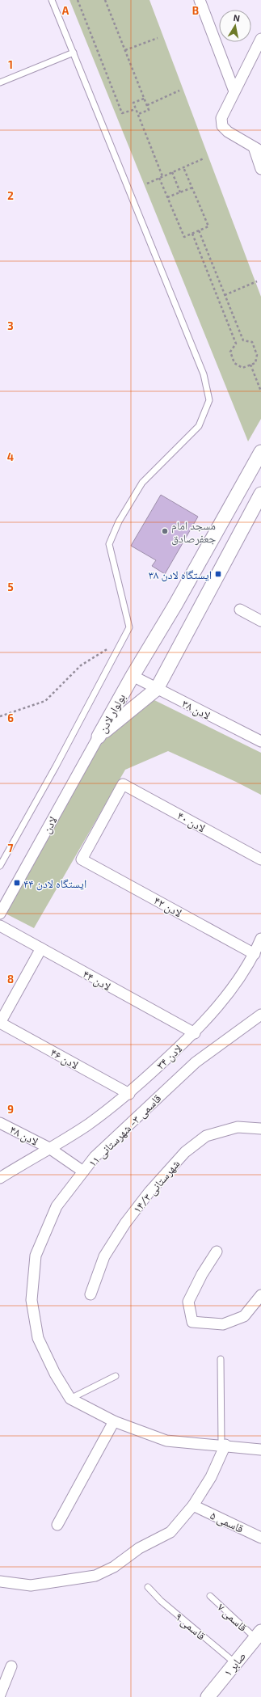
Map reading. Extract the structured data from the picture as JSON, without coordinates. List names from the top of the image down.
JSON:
{
  "streets": {
    "street": [
      "لادن ۳۸",
      "بولوار لادن",
      "لادن ۴۰",
      "لادن",
      "لادن ۴۲",
      "لادن ۴۴",
      "لادن ۳۴",
      "لادن ۴۶",
      "قاسمی ۳- شهرستانی ۱۱",
      "لادن ۴۸",
      "شهرستانی ۱۴/۳",
      "قاسمی ۵",
      "صابر ۱"
    ],
    "lane": ["قاسمی ۷", "قاسمی ۹"]
  },
  "crossings": [
    ["لادن ۳۸", "بولوار لادن"],
    ["بولوار لادن", "لادن"],
    ["لادن ۴۰", "لادن ۴۲"],
    ["لادن ۴۲", "لادن ۳۴"],
    ["لادن ۴۴", "لادن ۳۴"],
    ["لادن ۳۴", "لادن ۴۶"],
    ["لادن ۳۴", "لادن ۴۸"],
    ["قاسمی ۳- شهرستانی ۱۱", "لادن ۴۸"],
    ["قاسمی ۷", "صابر ۱"],
    ["قاسمی ۹", "صابر ۱"]
  ],
  "places": {
    "other": ["مسجد امام جعفرصادق"],
    "transit": ["ایستگاه لادن ۳۸", "ایستگاه لادن ۴۴"]
  },
  "north": "top",
  "grid": {
    "columns": ["A", "B"],
    "rows": [
      "1",
      "2",
      "3",
      "4",
      "5",
      "6",
      "7",
      "8",
      "9"
    ]
  }
}
